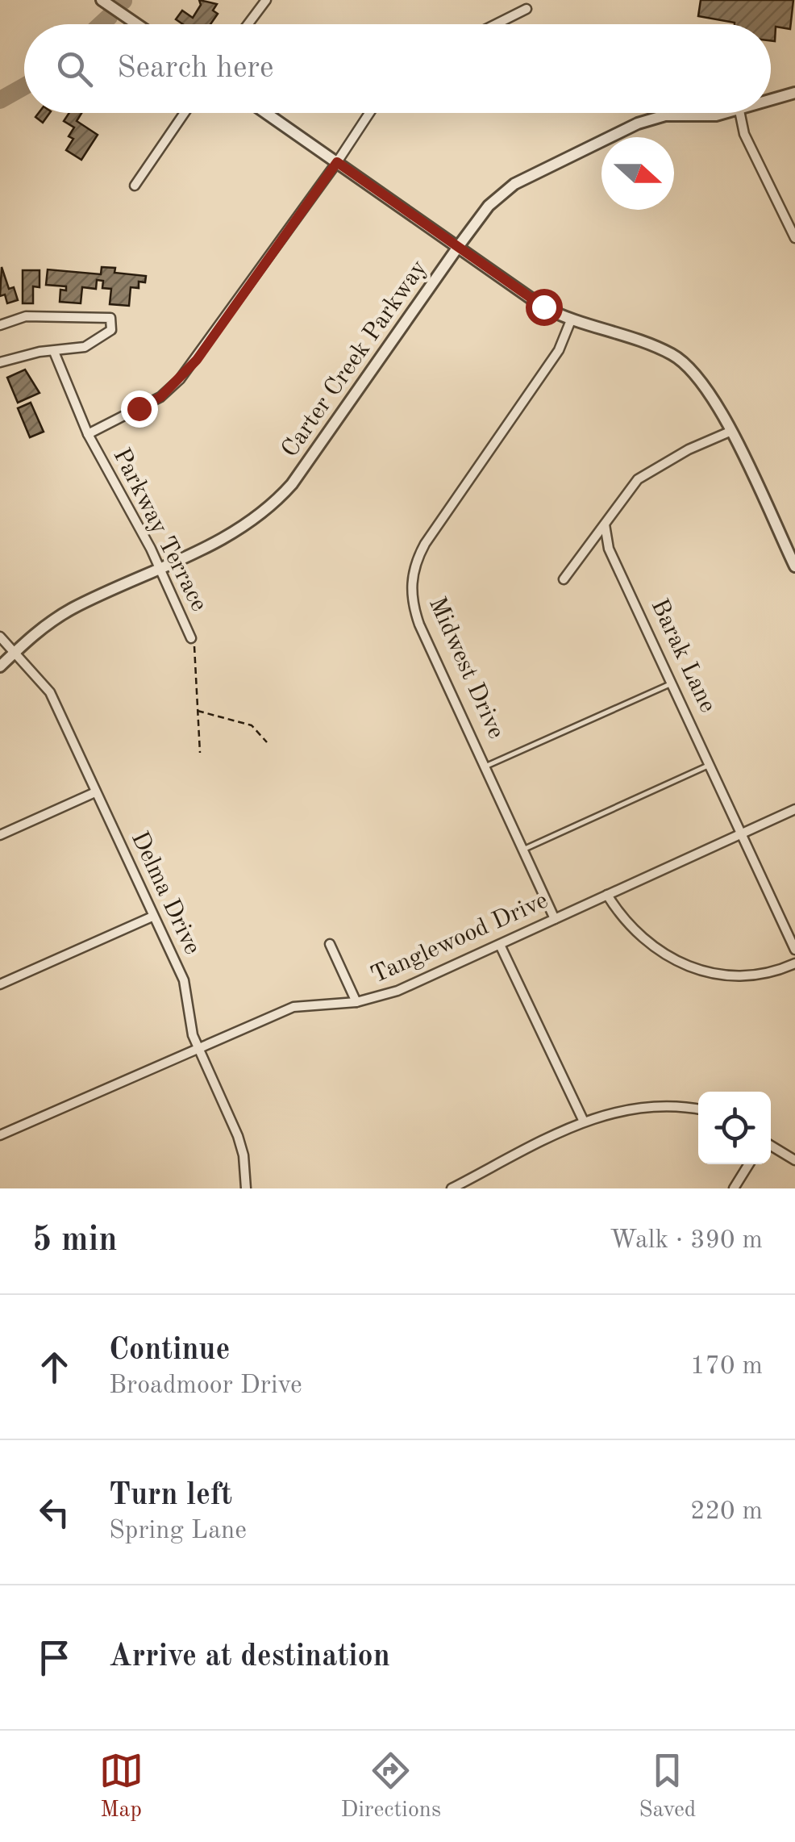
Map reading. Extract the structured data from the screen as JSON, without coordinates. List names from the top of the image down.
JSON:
{
  "streets": {
    "street": [
      "Carter Creek Parkway",
      "Parkway Terrace",
      "Barak Lane",
      "Midwest Drive",
      "Delma Drive",
      "Tanglewood Drive"
    ]
  },
  "crossings": [
    ["Carter Creek Parkway", "Parkway Terrace"],
    ["Carter Creek Parkway", "Delma Drive"],
    ["Barak Lane", "Tanglewood Drive"],
    ["Midwest Drive", "Tanglewood Drive"],
    ["Delma Drive", "Tanglewood Drive"]
  ],
  "north": "right",
  "page": {
    "search": "Search here",
    "heading": ["5 min", "Walk · 390 m"],
    "list": [
      ["Continue", "Broadmoor Drive", "170 m"],
      ["Turn left", "Spring Lane", "220 m"],
      "Arrive at destination"
    ],
    "nav": ["Map", "Directions", "Saved"]
  }
}
